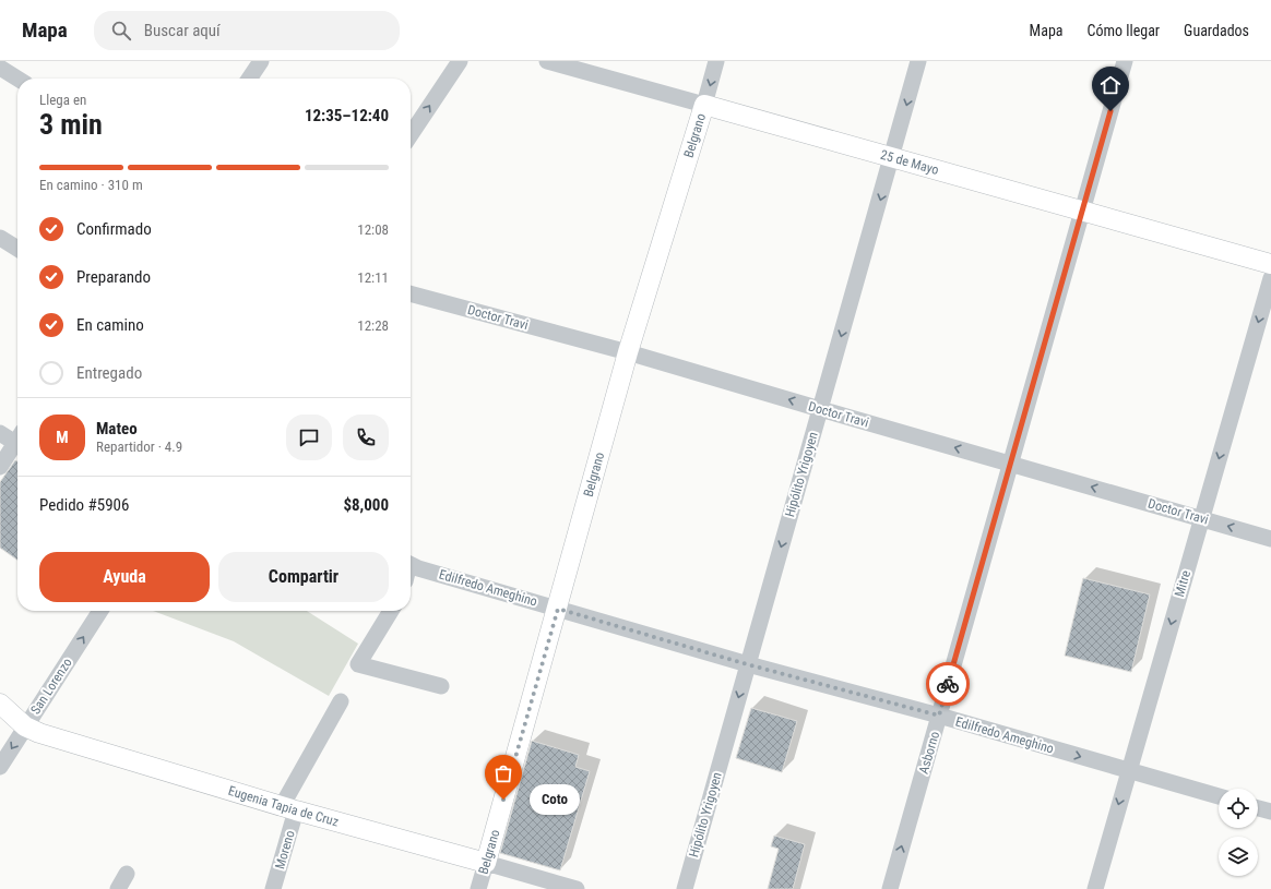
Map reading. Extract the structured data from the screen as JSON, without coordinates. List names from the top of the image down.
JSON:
{
  "streets": {
    "main road": ["Belgrano", "25 de Mayo", "Eugenia Tapia de Cruz"],
    "street": [
      "Doctor Travi",
      "Hipólito Yrigoyen",
      "Mitre",
      "Edilfredo Ameghino",
      "San Lorenzo",
      "Asborno",
      "Moreno"
    ]
  },
  "crossings": [
    ["Belgrano", "25 de Mayo"],
    ["Belgrano", "Doctor Travi"],
    ["Belgrano", "Edilfredo Ameghino"],
    ["Belgrano", "Eugenia Tapia de Cruz"],
    ["25 de Mayo", "Hipólito Yrigoyen"],
    ["25 de Mayo", "Asborno"],
    ["Doctor Travi", "Hipólito Yrigoyen"],
    ["Doctor Travi", "Mitre"],
    ["Doctor Travi", "Asborno"],
    ["Hipólito Yrigoyen", "Edilfredo Ameghino"],
    ["Mitre", "Edilfredo Ameghino"],
    ["Edilfredo Ameghino", "Asborno"],
    ["San Lorenzo", "Eugenia Tapia de Cruz"],
    ["Eugenia Tapia de Cruz", "Moreno"]
  ],
  "one_way": ["Doctor Travi", "Hipólito Yrigoyen", "Mitre"],
  "places": ["Coto"],
  "page": {
    "header": "Mapa",
    "search": "Buscar aquí",
    "nav": ["Mapa", "Cómo llegar", "Guardados"],
    "heading": ["3 min", "Llega en", "12:35–12:40"],
    "panel": [
      "Mateo",
      "Repartidor · 4.9",
      "Pedido #5906",
      "$8,000"
    ],
    "bar": "En camino · 310 m",
    "list": [
      ["Confirmado", "12:08"],
      ["Preparando", "12:11"],
      ["En camino", "12:28"],
      "Entregado"
    ],
    "round": "M",
    "buttons": ["Ayuda", "Compartir"],
    "bubble": "Coto"
  }
}
